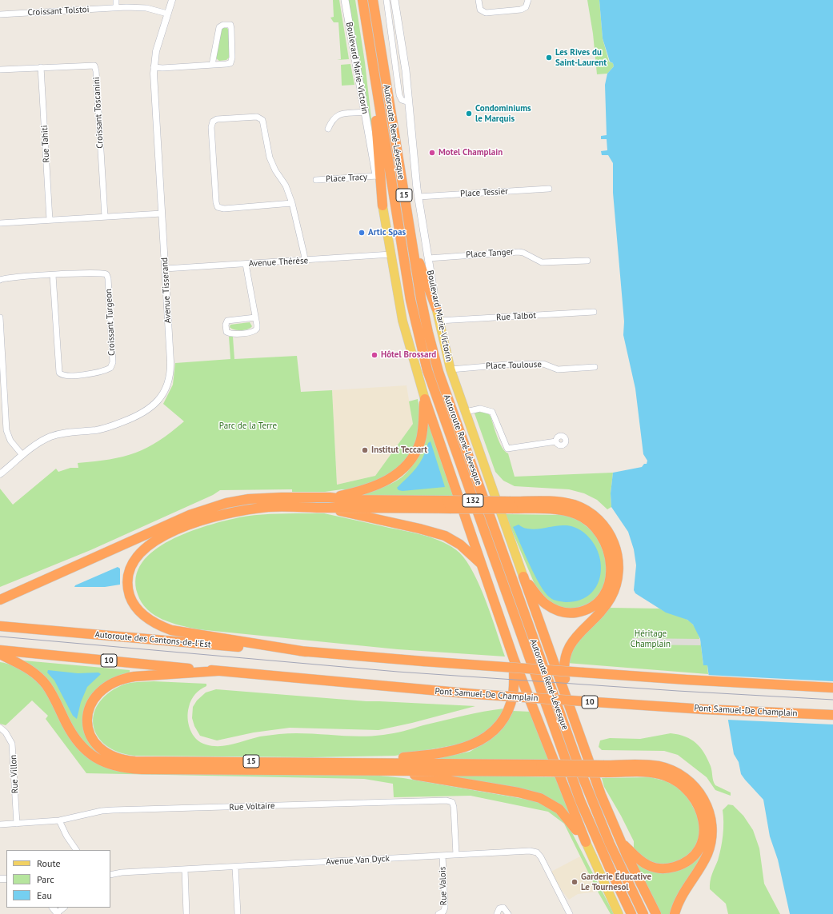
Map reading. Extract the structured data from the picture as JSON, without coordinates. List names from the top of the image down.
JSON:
{
  "streets": {
    "highway": [
      "Autoroute René-Lévesque",
      "15",
      "132",
      "Autoroute des Cantons-de-l'Est",
      "10",
      "Pont Samuel-De Champlain"
    ],
    "main road": ["Boulevard Marie-Victorin"],
    "street": [
      "Croissant Tolstoi",
      "Croissant Toscanini",
      "Rue Tahiti",
      "Place Tracy",
      "Place Tessier",
      "Place Tanger",
      "Avenue Thérèse",
      "Avenue Tisserand",
      "Rue Talbot",
      "Croissant Turgeon",
      "Place Toulouse",
      "Rue Villon",
      "Rue Voltaire",
      "Avenue Van Dyck",
      "Rue Valois"
    ]
  },
  "crossings": [
    ["Croissant Tolstoi", "Avenue Tisserand"],
    ["Boulevard Marie-Victorin", "Place Tracy"],
    ["Boulevard Marie-Victorin", "Place Tessier"],
    ["Boulevard Marie-Victorin", "Place Tanger"],
    ["Boulevard Marie-Victorin", "Avenue Thérèse"],
    ["Boulevard Marie-Victorin", "Rue Talbot"],
    ["Boulevard Marie-Victorin", "Place Toulouse"],
    ["Croissant Toscanini", "Rue Tahiti"],
    ["15", "10"],
    ["15", "Pont Samuel-De Champlain"],
    ["Avenue Thérèse", "Avenue Tisserand"],
    ["10", "Pont Samuel-De Champlain"],
    ["Rue Villon", "Rue Voltaire"],
    ["Rue Voltaire", "Avenue Van Dyck"],
    ["Avenue Van Dyck", "Rue Valois"]
  ],
  "parks": ["Parc de la Terre", "Héritage Champlain"],
  "places": [
    "Les Rives du Saint-Laurent",
    "Condominiums le Marquis",
    "Motel Champlain",
    "Artic Spas",
    "Hôtel Brossard",
    "Institut Teccart",
    "Garderie Éducative Le Tournesol"
  ],
  "legend": ["Route", "Parc", "Eau"]
}
